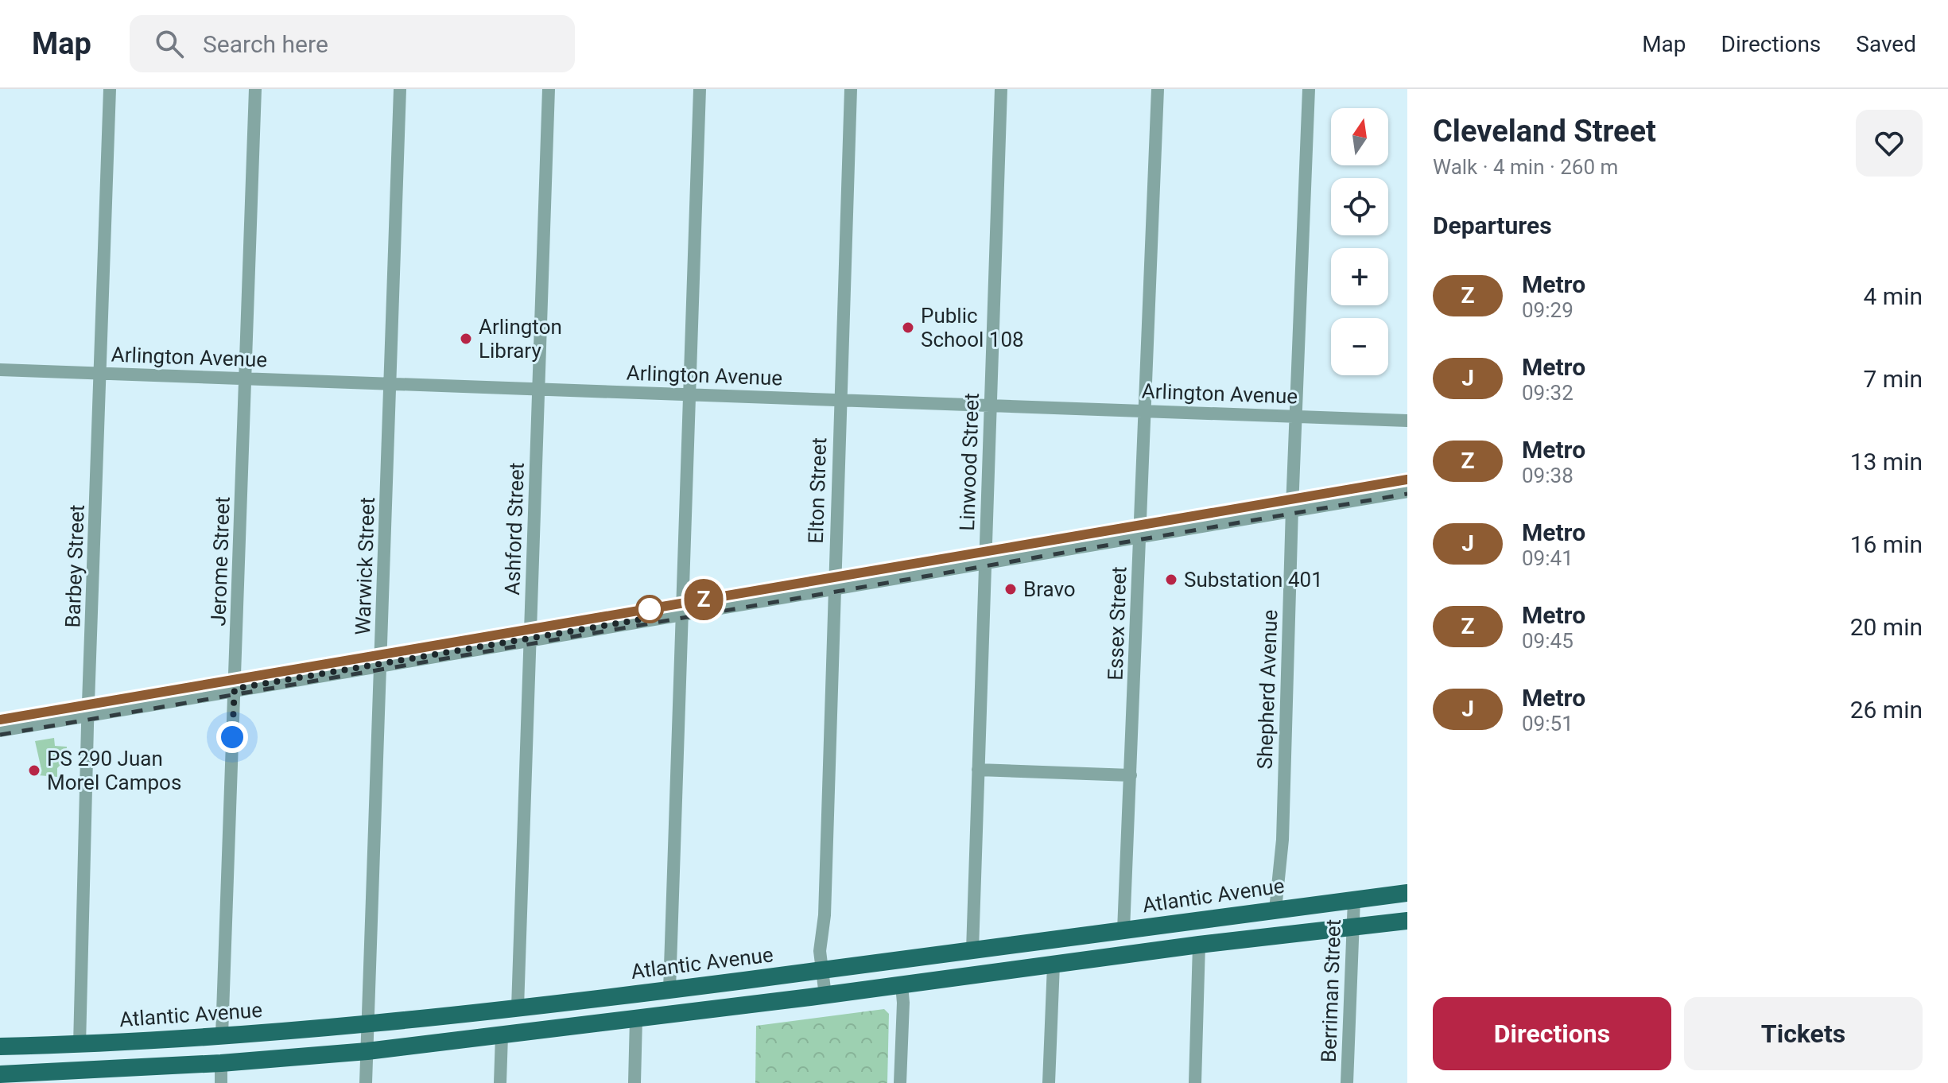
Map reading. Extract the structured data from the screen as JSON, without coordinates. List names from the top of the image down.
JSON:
{
  "streets": {
    "main road": ["Atlantic Avenue"],
    "street": [
      "Arlington Avenue",
      "Linwood Street",
      "Elton Street",
      "Ashford Street",
      "Jerome Street",
      "Barbey Street",
      "Warwick Street",
      "Essex Street",
      "Shepherd Avenue",
      "Berriman Street"
    ]
  },
  "crossings": [
    ["Arlington Avenue", "Linwood Street"],
    ["Arlington Avenue", "Elton Street"],
    ["Arlington Avenue", "Ashford Street"],
    ["Arlington Avenue", "Jerome Street"],
    ["Arlington Avenue", "Barbey Street"],
    ["Arlington Avenue", "Warwick Street"],
    ["Arlington Avenue", "Essex Street"],
    ["Arlington Avenue", "Shepherd Avenue"],
    ["Linwood Street", "Atlantic Avenue"],
    ["Elton Street", "Atlantic Avenue"],
    ["Ashford Street", "Atlantic Avenue"],
    ["Jerome Street", "Atlantic Avenue"],
    ["Barbey Street", "Atlantic Avenue"],
    ["Warwick Street", "Atlantic Avenue"],
    ["Essex Street", "Atlantic Avenue"],
    ["Shepherd Avenue", "Atlantic Avenue"],
    ["Atlantic Avenue", "Berriman Street"]
  ],
  "places": [
    "Public School 108",
    "Arlington Library",
    "Substation 401",
    "Bravo",
    "PS 290 Juan Morel Campos"
  ],
  "lines": ["metro line Z"],
  "north": "top",
  "page": {
    "header": "Map",
    "search": "Search here",
    "nav": ["Map", "Directions", "Saved"],
    "on_map": "Z",
    "heading": [
      ["Cleveland Street", "Walk · 4 min · 260 m"],
      "Departures"
    ],
    "map_buttons": ["+", "−"],
    "list": [
      {
        "mark": "Z",
        "name": "Metro",
        "note": "09:29",
        "value": "4 min"
      },
      {
        "mark": "J",
        "name": "Metro",
        "note": "09:32",
        "value": "7 min"
      },
      {
        "mark": "Z",
        "name": "Metro",
        "note": "09:38",
        "value": "13 min"
      },
      {
        "mark": "J",
        "name": "Metro",
        "note": "09:41",
        "value": "16 min"
      },
      {
        "mark": "Z",
        "name": "Metro",
        "note": "09:45",
        "value": "20 min"
      },
      {
        "mark": "J",
        "name": "Metro",
        "note": "09:51",
        "value": "26 min"
      }
    ],
    "buttons": ["Directions", "Tickets"]
  }
}
